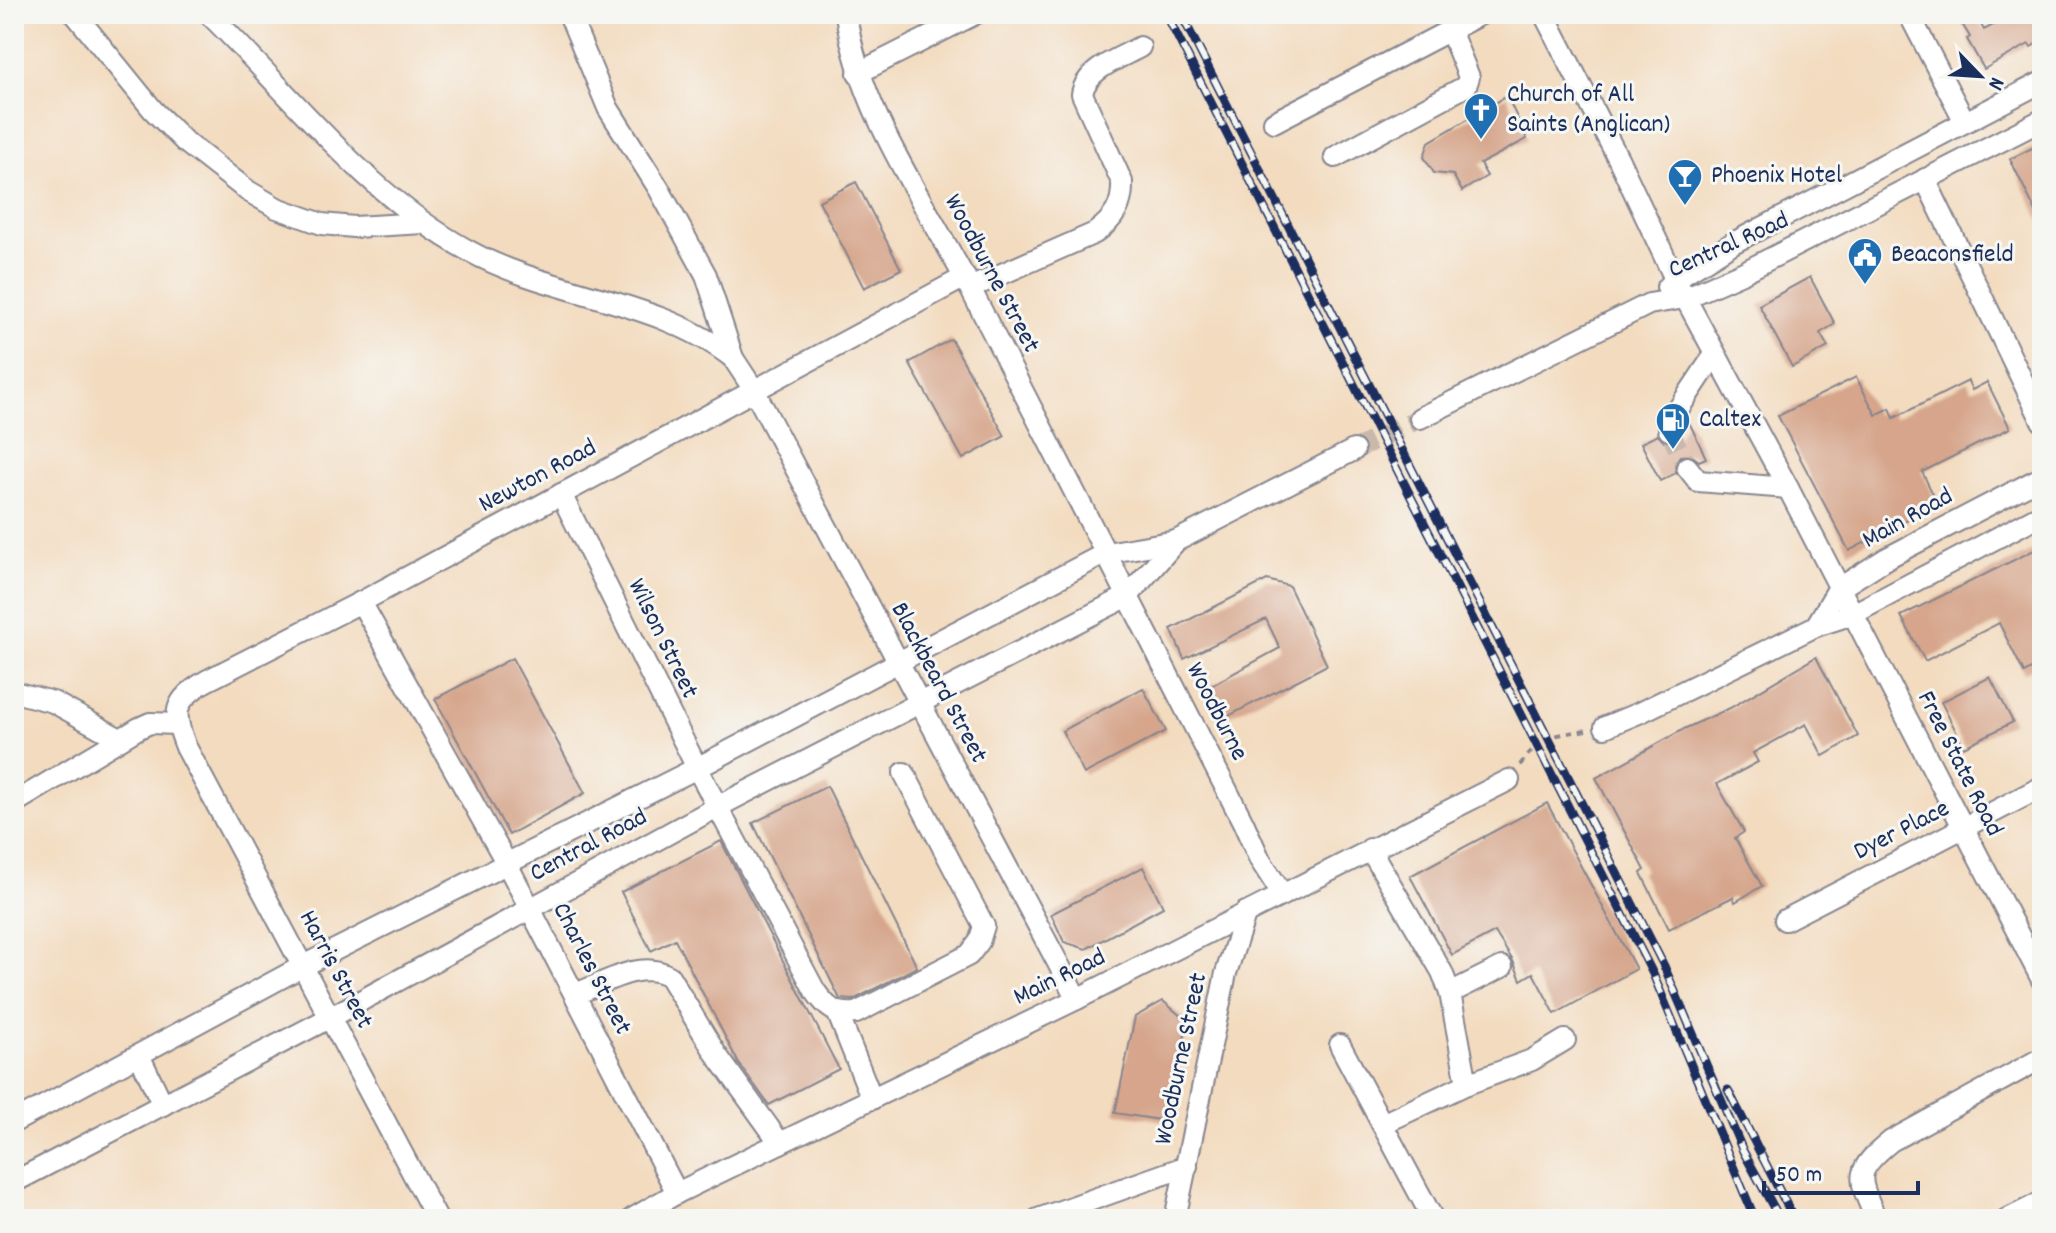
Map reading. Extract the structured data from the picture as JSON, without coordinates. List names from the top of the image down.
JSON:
{
  "streets": {
    "street": [
      "Central Road",
      "Woodburne Street",
      "Newton Road",
      "Main Road",
      "Wilson Street",
      "Blackbeard Street",
      "Woodburne",
      "Free State Road",
      "Dyer Place",
      "Charles Street",
      "Harris Street"
    ]
  },
  "crossings": [
    ["Central Road", "Woodburne Street"],
    ["Central Road", "Wilson Street"],
    ["Central Road", "Blackbeard Street"],
    ["Central Road", "Woodburne"],
    ["Central Road", "Free State Road"],
    ["Central Road", "Charles Street"],
    ["Central Road", "Harris Street"],
    ["Woodburne Street", "Newton Road"],
    ["Woodburne Street", "Main Road"],
    ["Woodburne Street", "Woodburne"],
    ["Newton Road", "Wilson Street"],
    ["Newton Road", "Blackbeard Street"],
    ["Newton Road", "Charles Street"],
    ["Newton Road", "Harris Street"],
    ["Main Road", "Blackbeard Street"],
    ["Main Road", "Woodburne"],
    ["Main Road", "Free State Road"],
    ["Main Road", "Charles Street"],
    ["Free State Road", "Dyer Place"]
  ],
  "places": {
    "church": ["Church of All Saints (Anglican)"],
    "bar": ["Phoenix Hotel"],
    "public building": ["Beaconsfield"],
    "fuel station": ["Caltex"]
  },
  "scale_bar": "50 m",
  "north": "bottom right"
}
